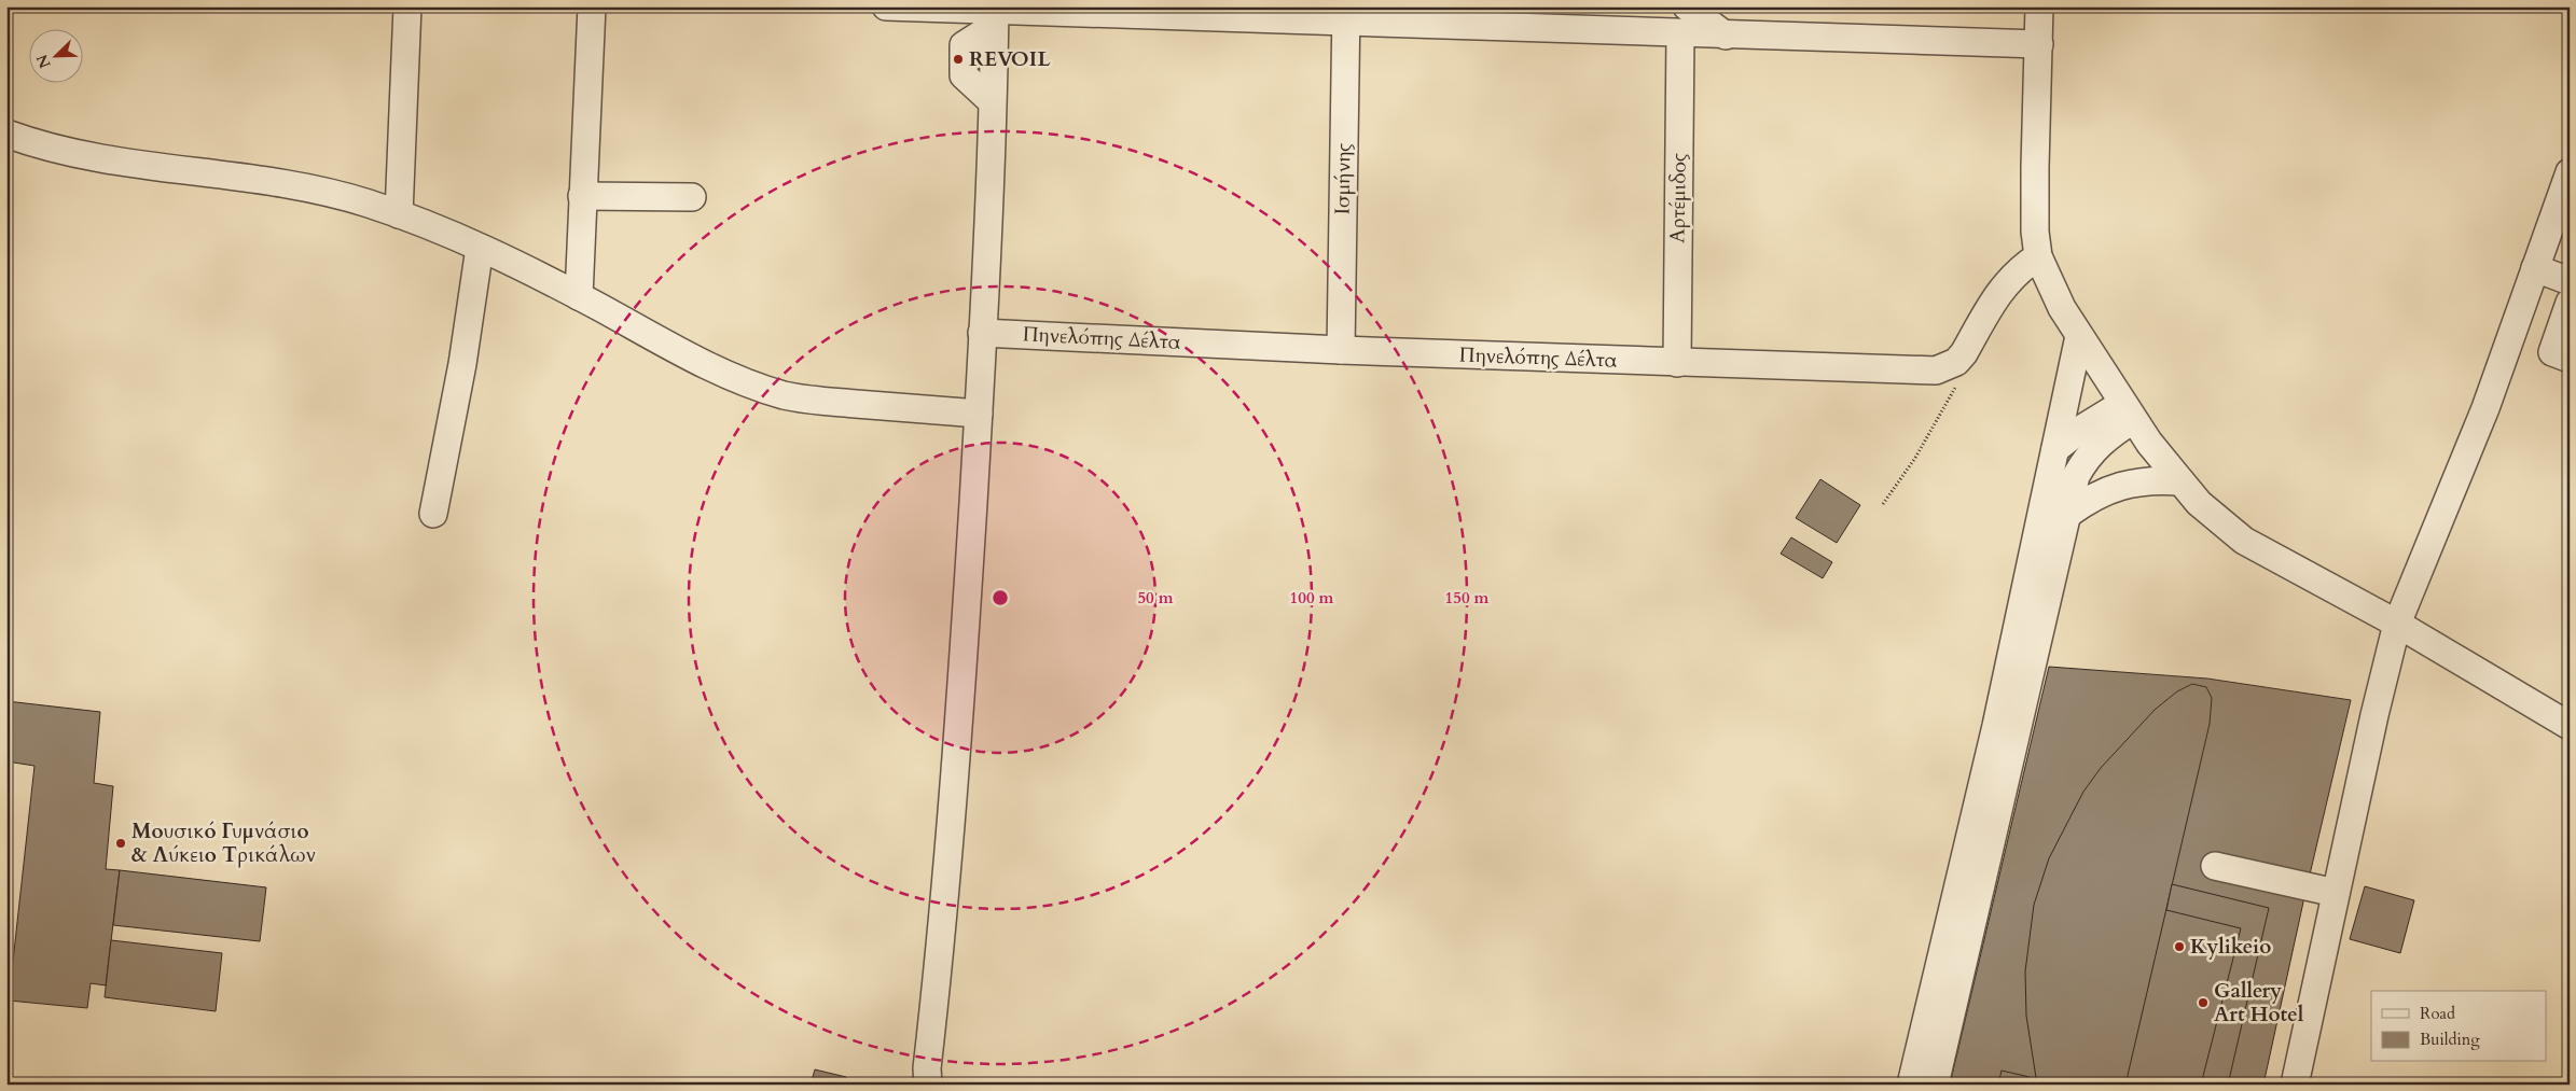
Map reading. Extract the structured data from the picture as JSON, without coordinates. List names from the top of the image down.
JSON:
{
  "streets": {
    "street": ["Ισμήνης", "Αρτέμιδος", "Πηνελόπης Δέλτα"]
  },
  "crossings": [
    ["Ισμήνης", "Πηνελόπης Δέλτα"],
    ["Αρτέμιδος", "Πηνελόπης Δέλτα"]
  ],
  "places": [
    "REVOIL",
    "Μουσικό Γυμνάσιο & Λύκειο Τρικάλων",
    "Kylikeio",
    "Gallery Art Hotel"
  ],
  "legend": ["Road", "Building"],
  "north": "bottom left",
  "rings": ["50 m", "100 m", "150 m"]
}
